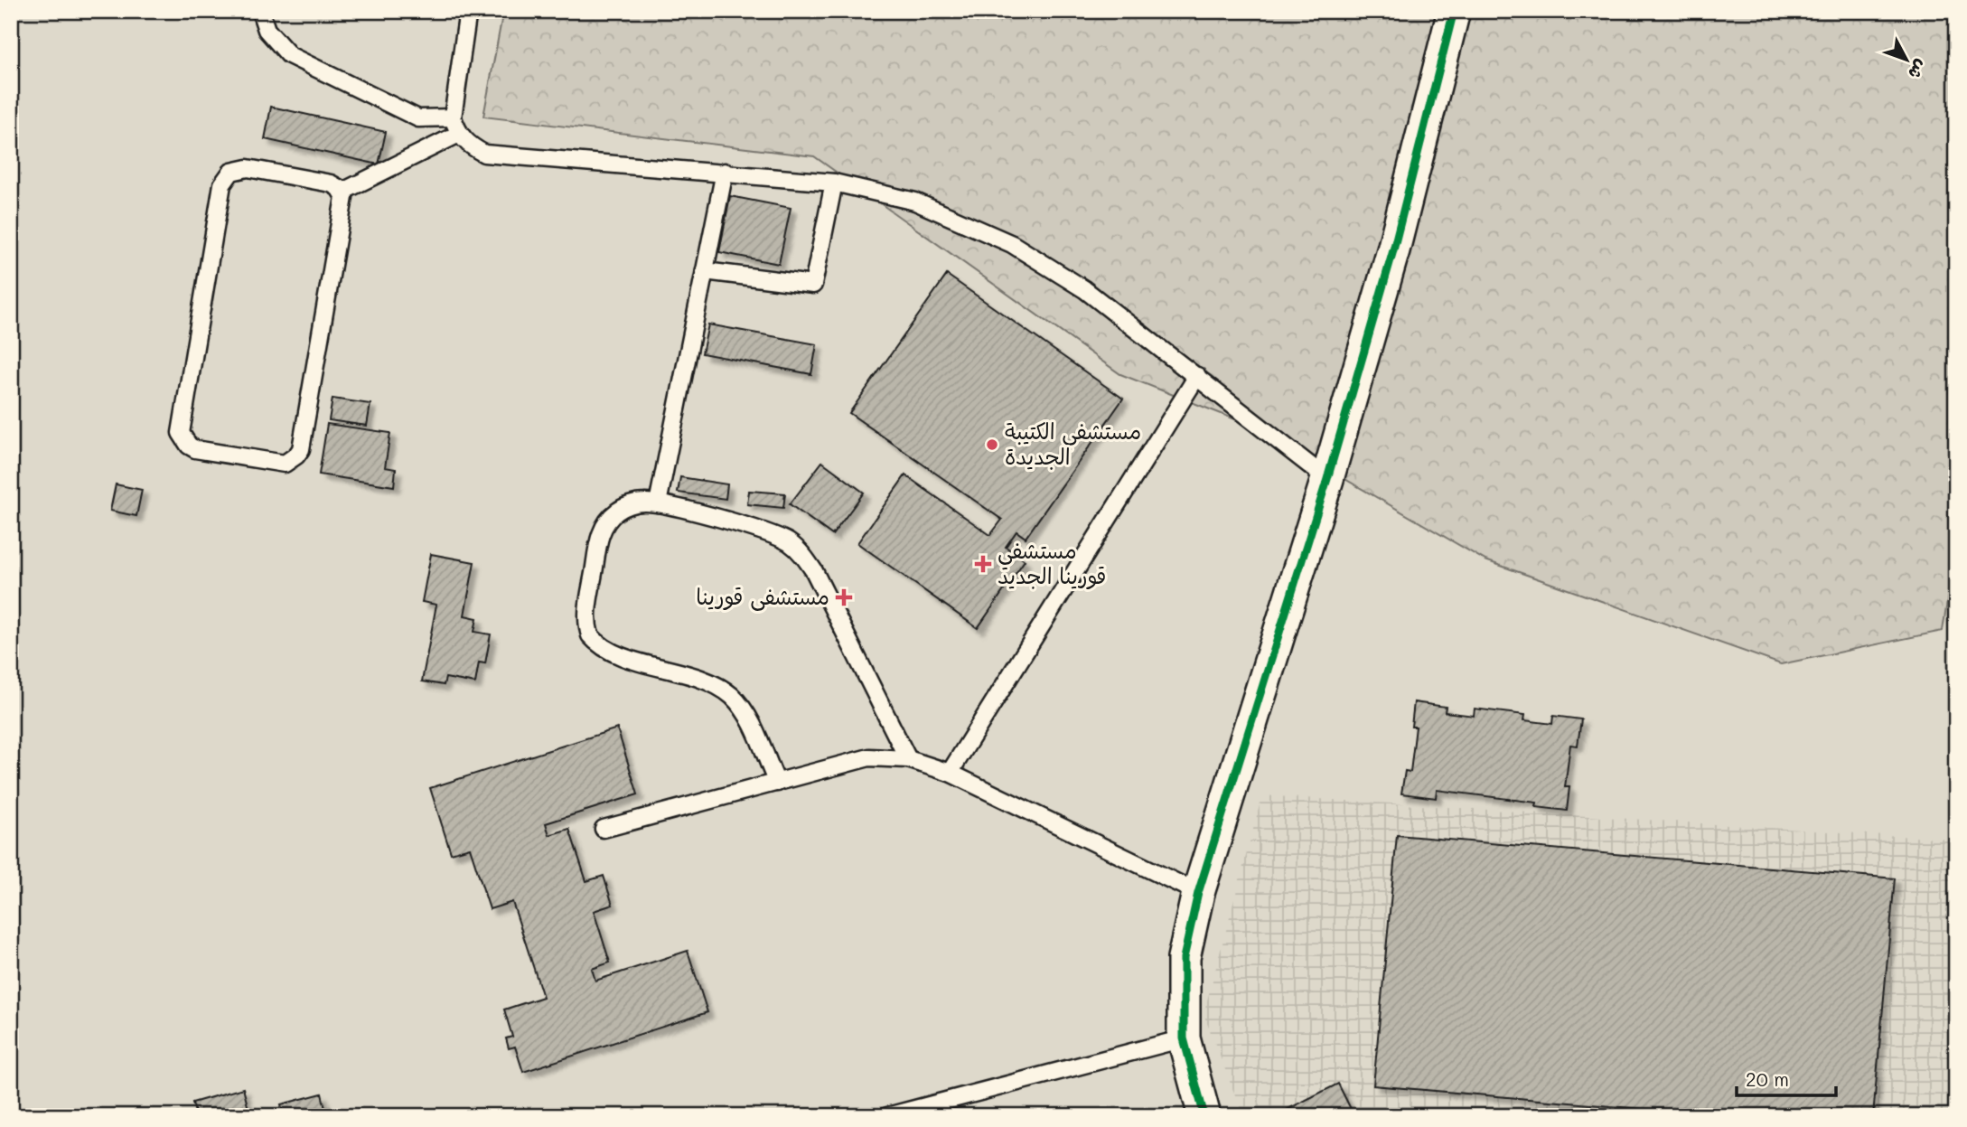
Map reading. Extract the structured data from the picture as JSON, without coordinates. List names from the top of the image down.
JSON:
{
  "places": {
    "other": ["مستشفي الكتيبة الجديدة"],
    "health": ["مستشفي قورينا الجديد", "مستشفى قورينا"]
  },
  "scale_bar": "20 m",
  "north": "bottom right"
}
